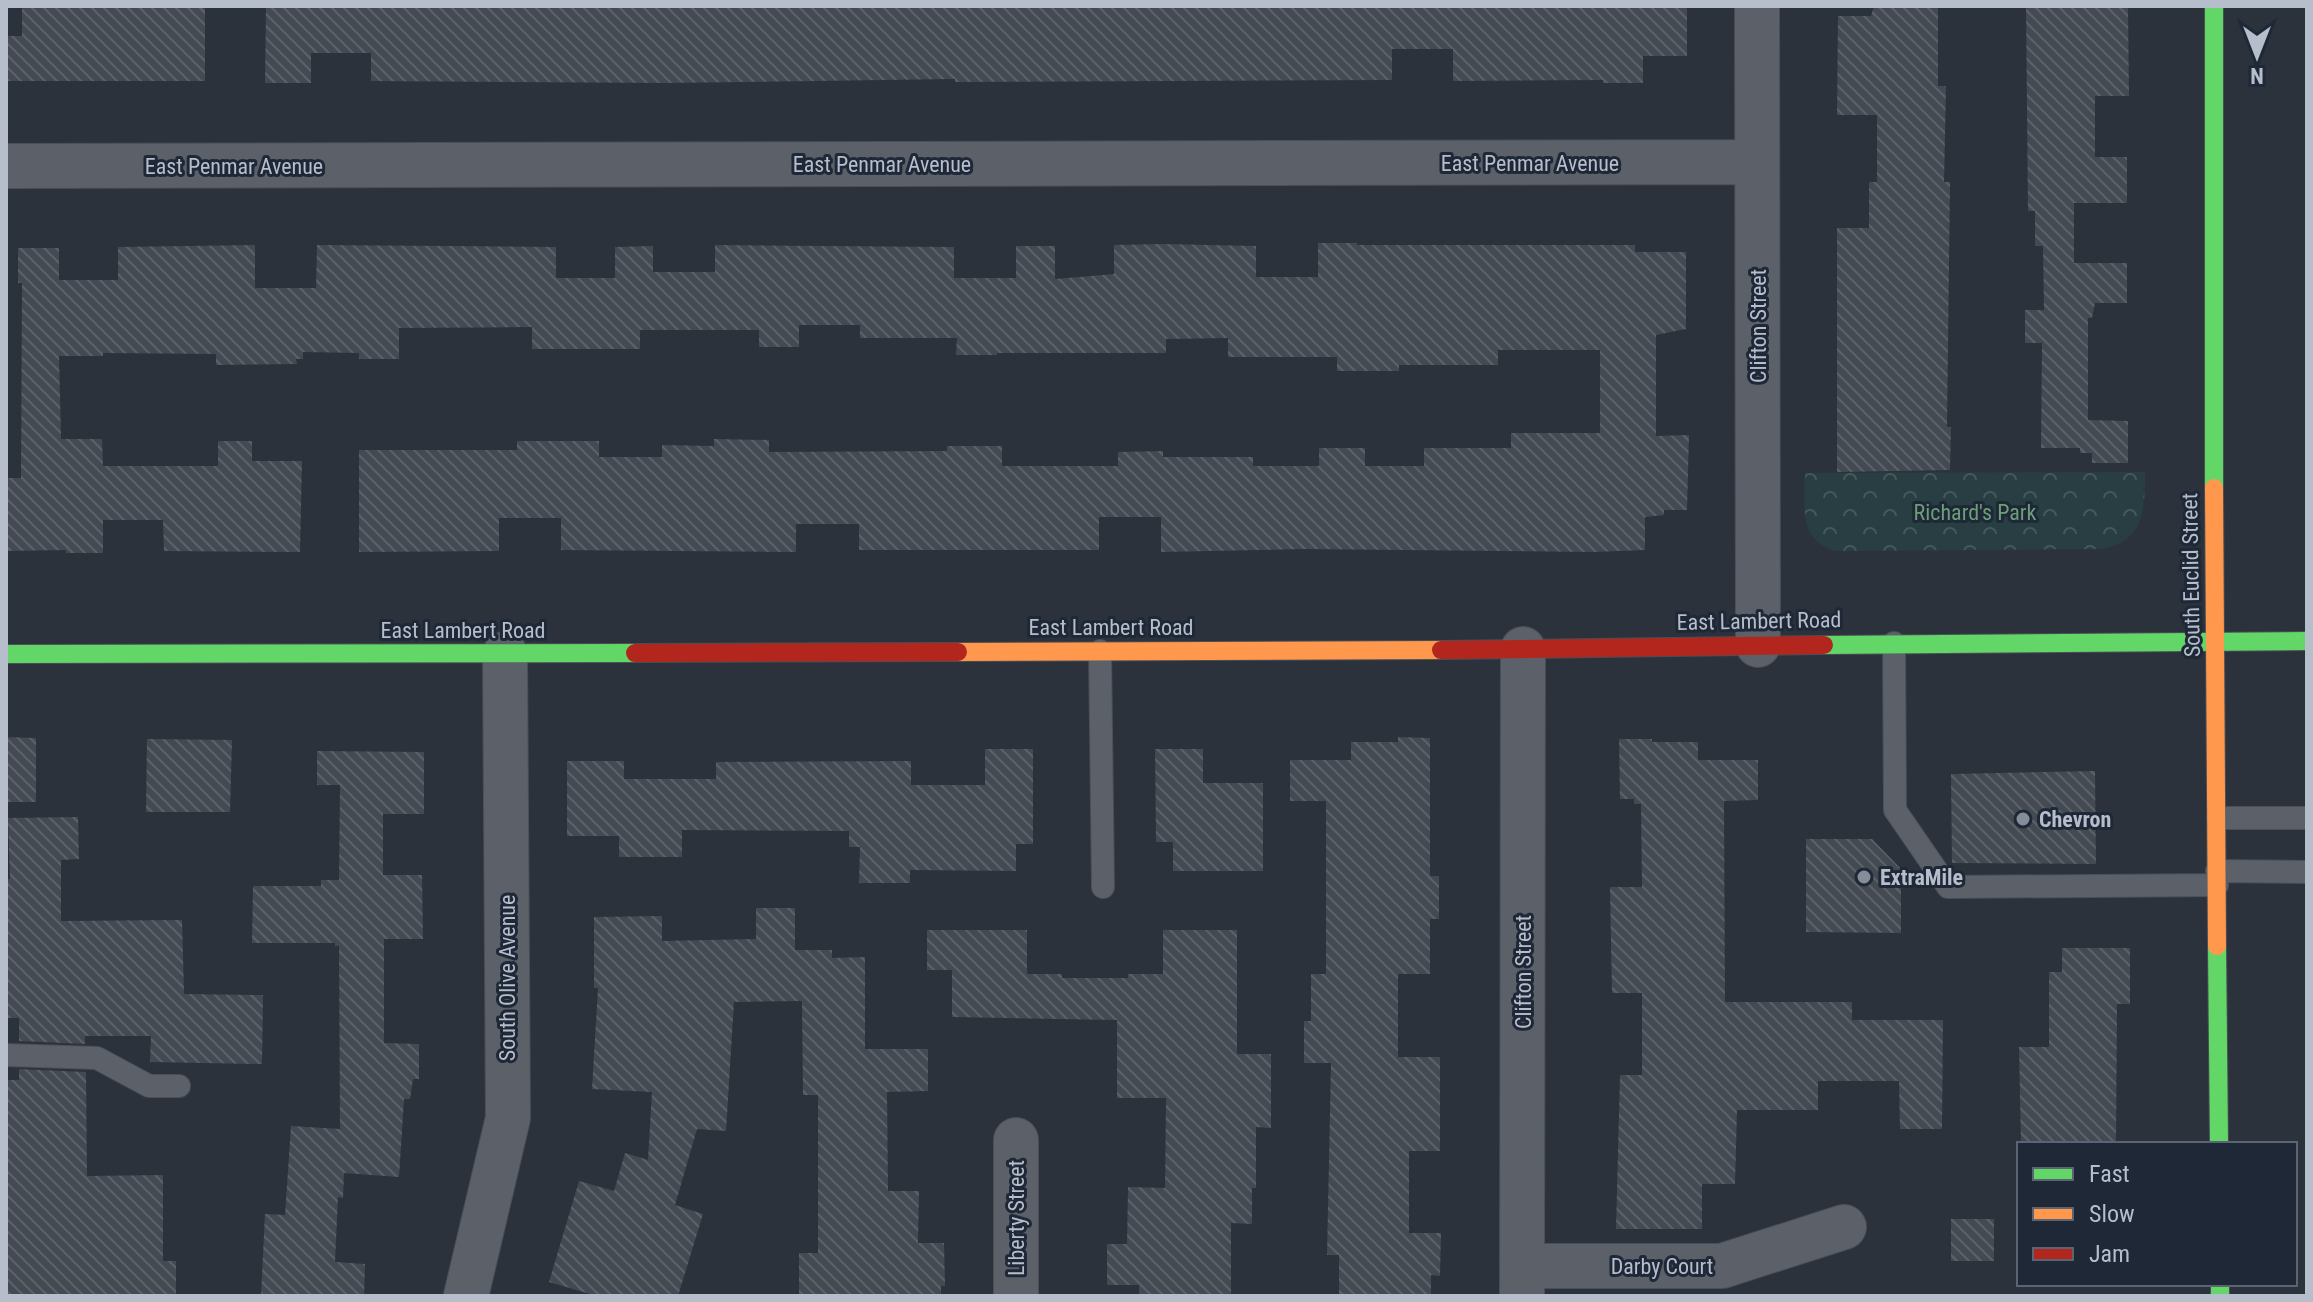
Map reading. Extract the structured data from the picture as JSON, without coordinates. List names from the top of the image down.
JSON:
{
  "streets": {
    "main road": ["South Euclid Street", "East Lambert Road"],
    "street": [
      "East Penmar Avenue",
      "Clifton Street",
      "South Olive Avenue",
      "Liberty Street",
      "Darby Court"
    ]
  },
  "crossings": [
    ["East Penmar Avenue", "Clifton Street"],
    ["Clifton Street", "East Lambert Road"],
    ["Clifton Street", "Darby Court"],
    ["South Euclid Street", "East Lambert Road"],
    ["East Lambert Road", "South Olive Avenue"]
  ],
  "parks": ["Richard's Park"],
  "places": ["Chevron", "ExtraMile"],
  "legend": ["Fast", "Slow", "Jam"],
  "north": "bottom"
}
